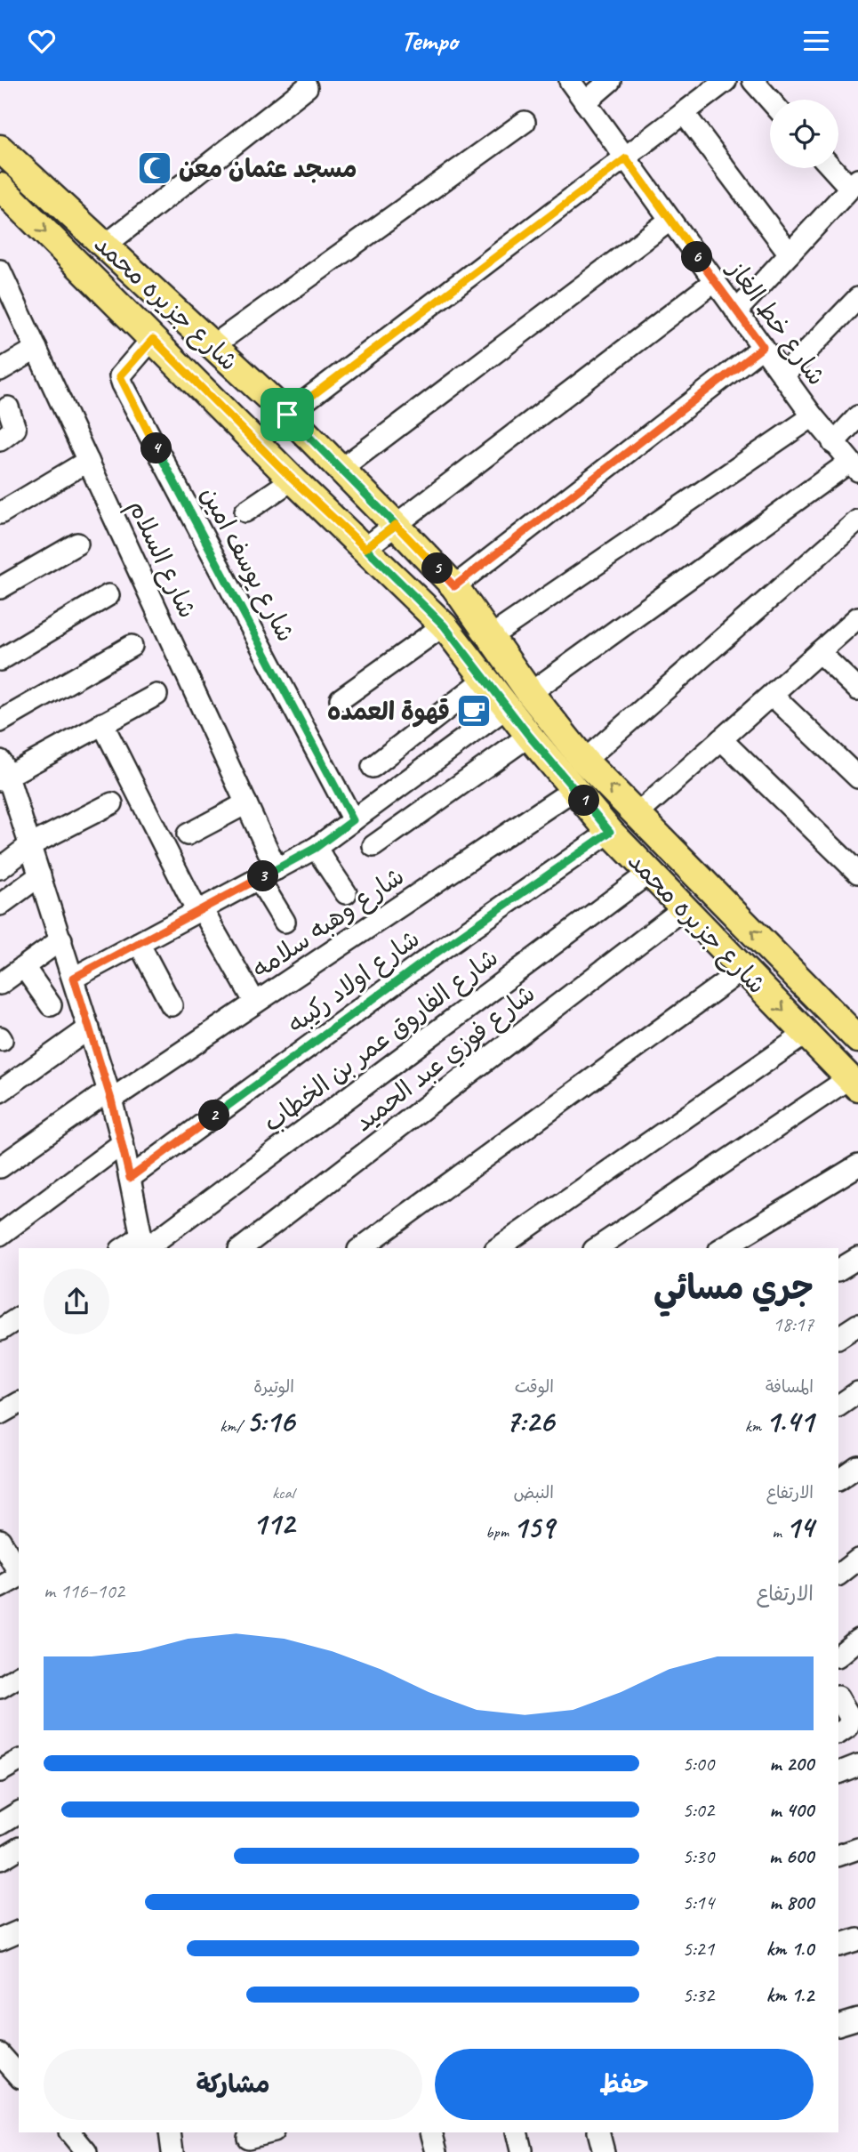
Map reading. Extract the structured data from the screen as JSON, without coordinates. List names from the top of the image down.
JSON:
{
  "streets": {
    "main road": ["شارع جزيره محمد"],
    "street": [
      "شارع خط الغاز",
      "شارع السلام",
      "شارع يوسف امين",
      "شارع وهبه سلامه",
      "شارع اولاد ركيبه",
      "شارع الفاروق عمر بن الخطاب",
      "شارع فوزي عبد الحميد"
    ]
  },
  "crossings": [
    ["شارع جزيره محمد", "شارع يوسف امين"],
    ["شارع جزيره محمد", "شارع وهبه سلامه"],
    ["شارع جزيره محمد", "شارع اولاد ركيبه"],
    ["شارع جزيره محمد", "شارع الفاروق عمر بن الخطاب"],
    ["شارع جزيره محمد", "شارع فوزي عبد الحميد"]
  ],
  "places": {
    "mosque": ["مسجد عثمان معن"],
    "cafe": ["قهوة العمده"]
  },
  "page": {
    "header": "Tempo",
    "pins": [
      "6",
      "4",
      "5",
      "1",
      "3",
      "2"
    ],
    "heading": ["جري مسائي", "18:17"],
    "stats": [
      ["المسافة", "1.41 km"],
      ["الوقت", "7:26"],
      ["الوتيرة", "5:16 /km"],
      ["الارتفاع", "14 m"],
      ["النبض", "159 bpm"],
      ["kcal", "112"]
    ],
    "chart": ["الارتفاع", "102–116 m"],
    "list": [
      {
        "name": "200 m",
        "note": "5:00"
      },
      {
        "name": "400 m",
        "note": "5:02"
      },
      {
        "name": "600 m",
        "note": "5:30"
      },
      {
        "name": "800 m",
        "note": "5:14"
      },
      {
        "name": "1.0 km",
        "note": "5:21"
      },
      {
        "name": "1.2 km",
        "note": "5:32"
      }
    ],
    "buttons": ["حفظ", "مشاركة"]
  }
}
